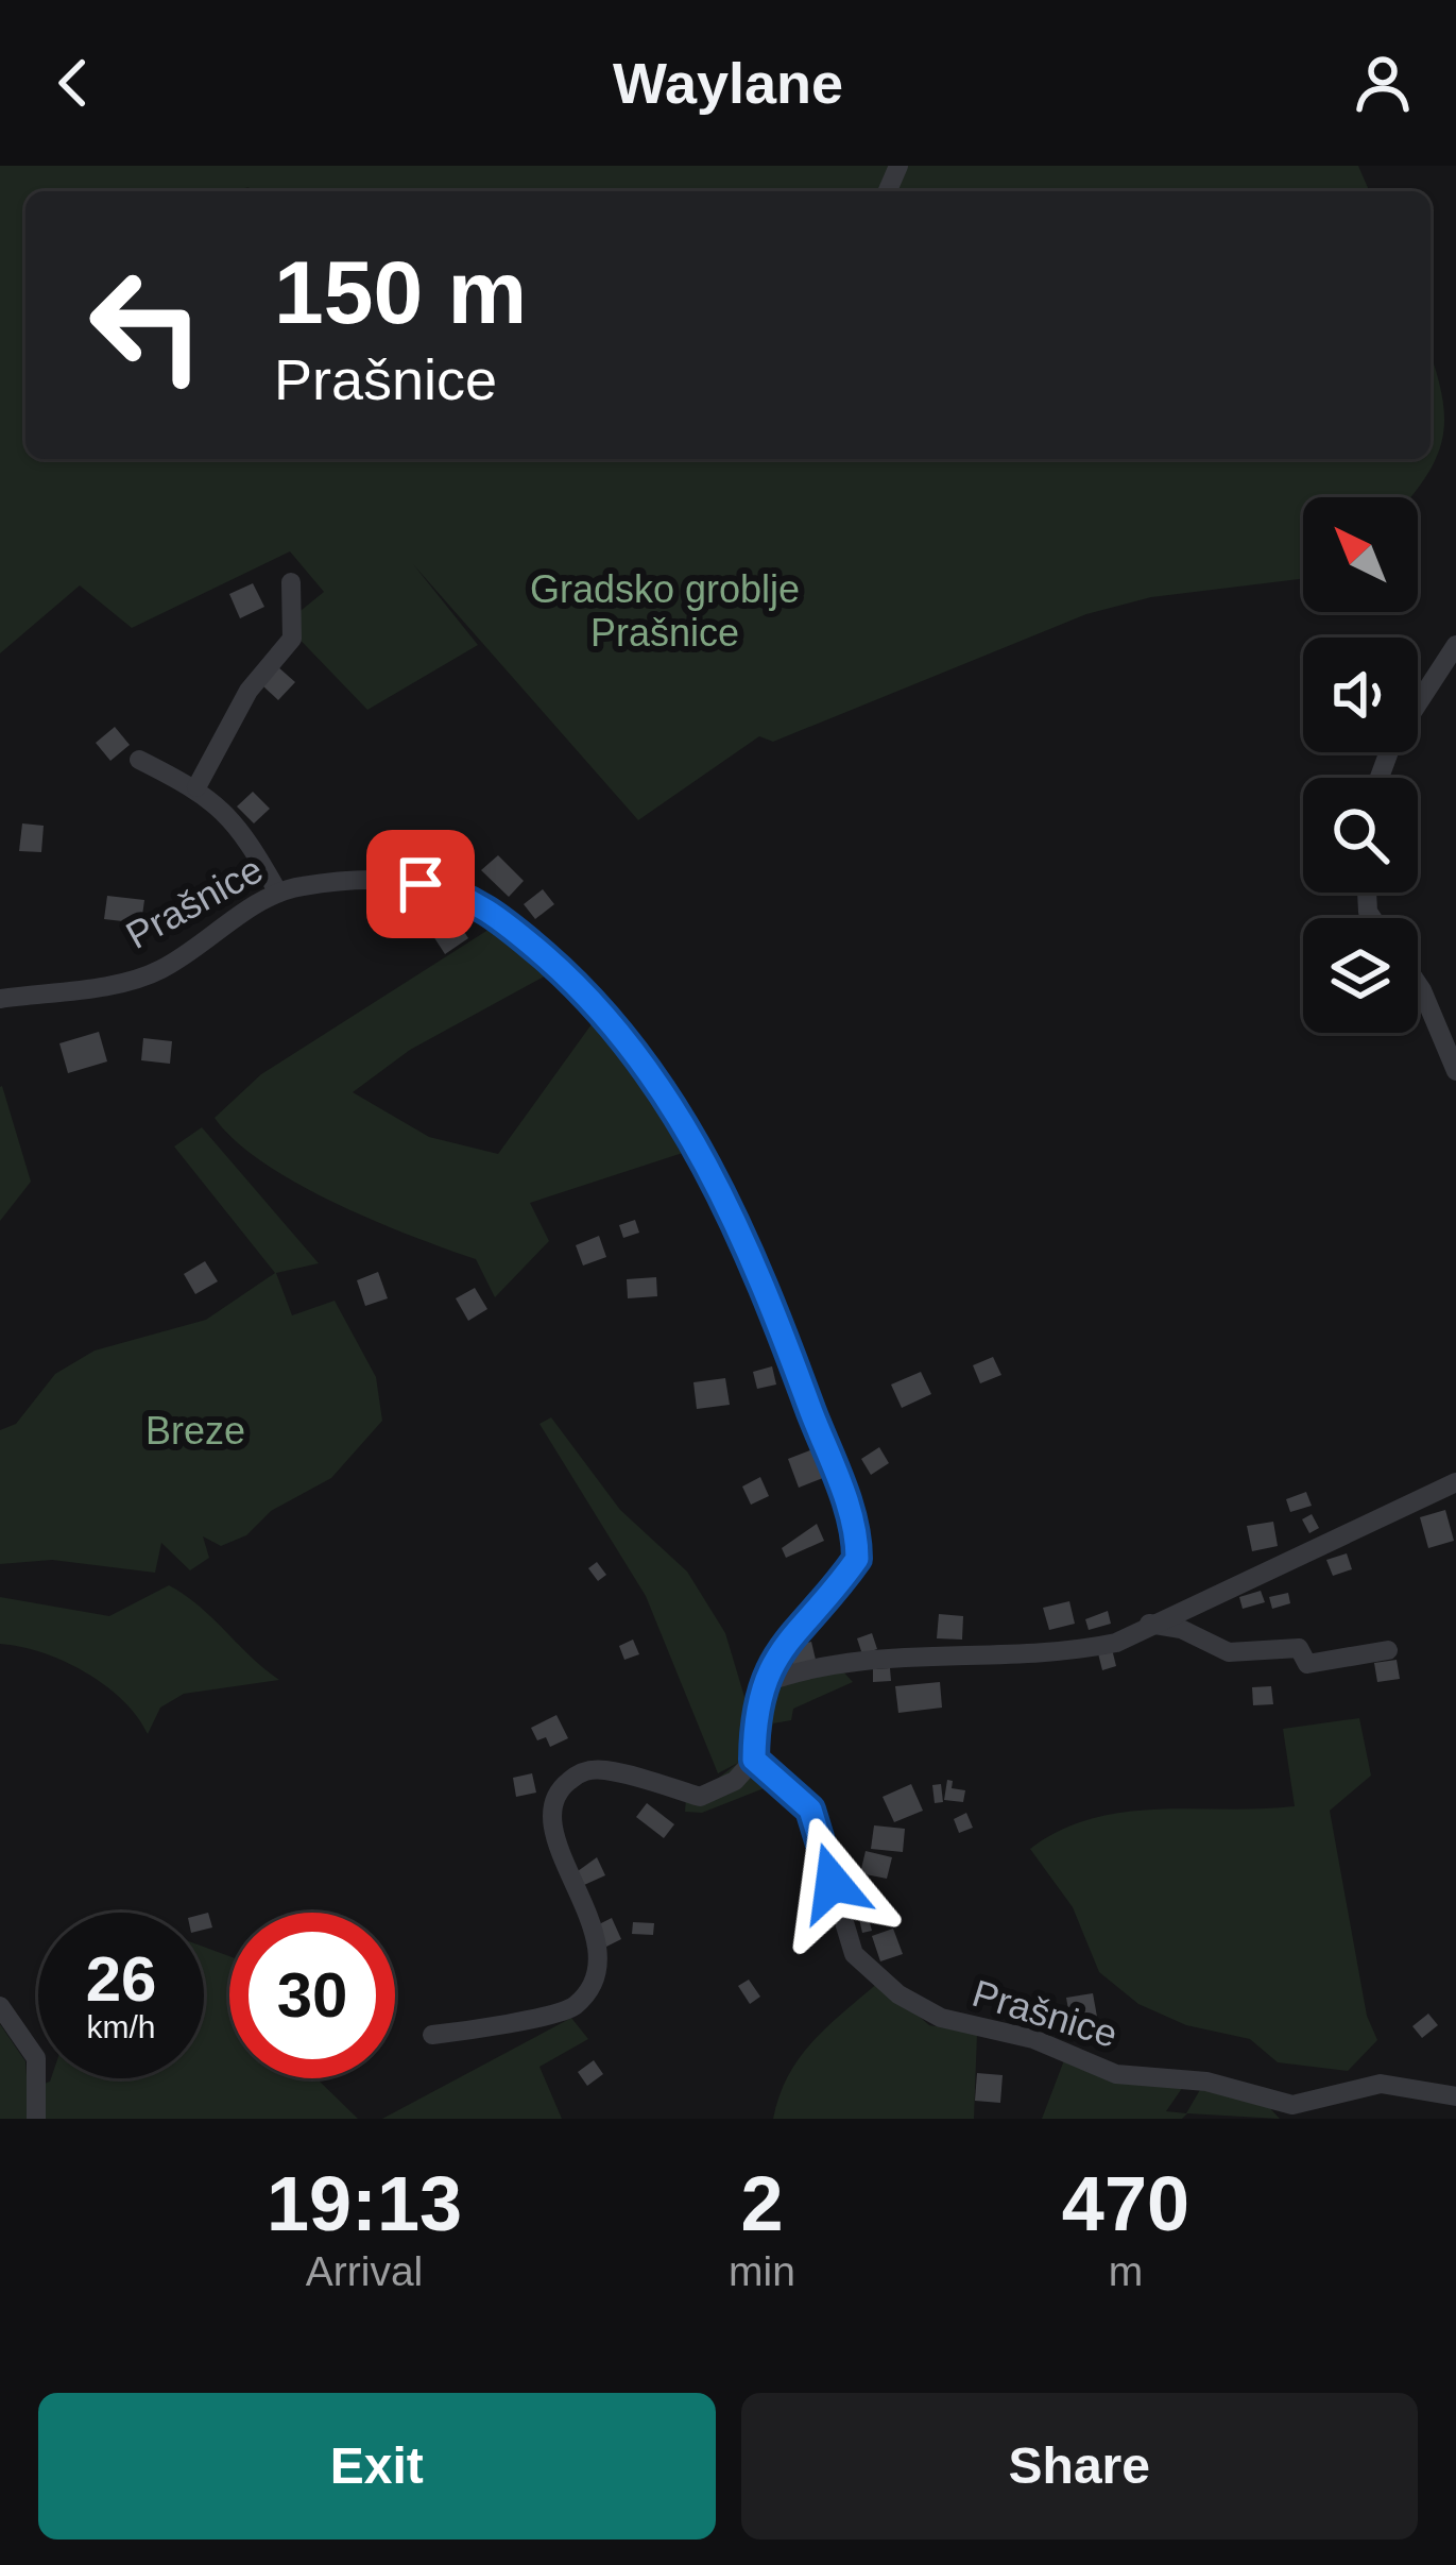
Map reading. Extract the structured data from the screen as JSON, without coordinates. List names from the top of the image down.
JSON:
{
  "streets": {
    "street": ["Prašnice"]
  },
  "parks": ["Gradsko groblje Prašnice", "Breze"],
  "north": "top left",
  "page": {
    "header": "Waylane",
    "turn": ["150 m", "Prašnice"],
    "speed": "26 km/h",
    "limit": "30",
    "eta": [
      "19:13",
      "Arrival",
      "2",
      "min",
      "470",
      "m"
    ],
    "buttons": ["Exit", "Share"]
  }
}
